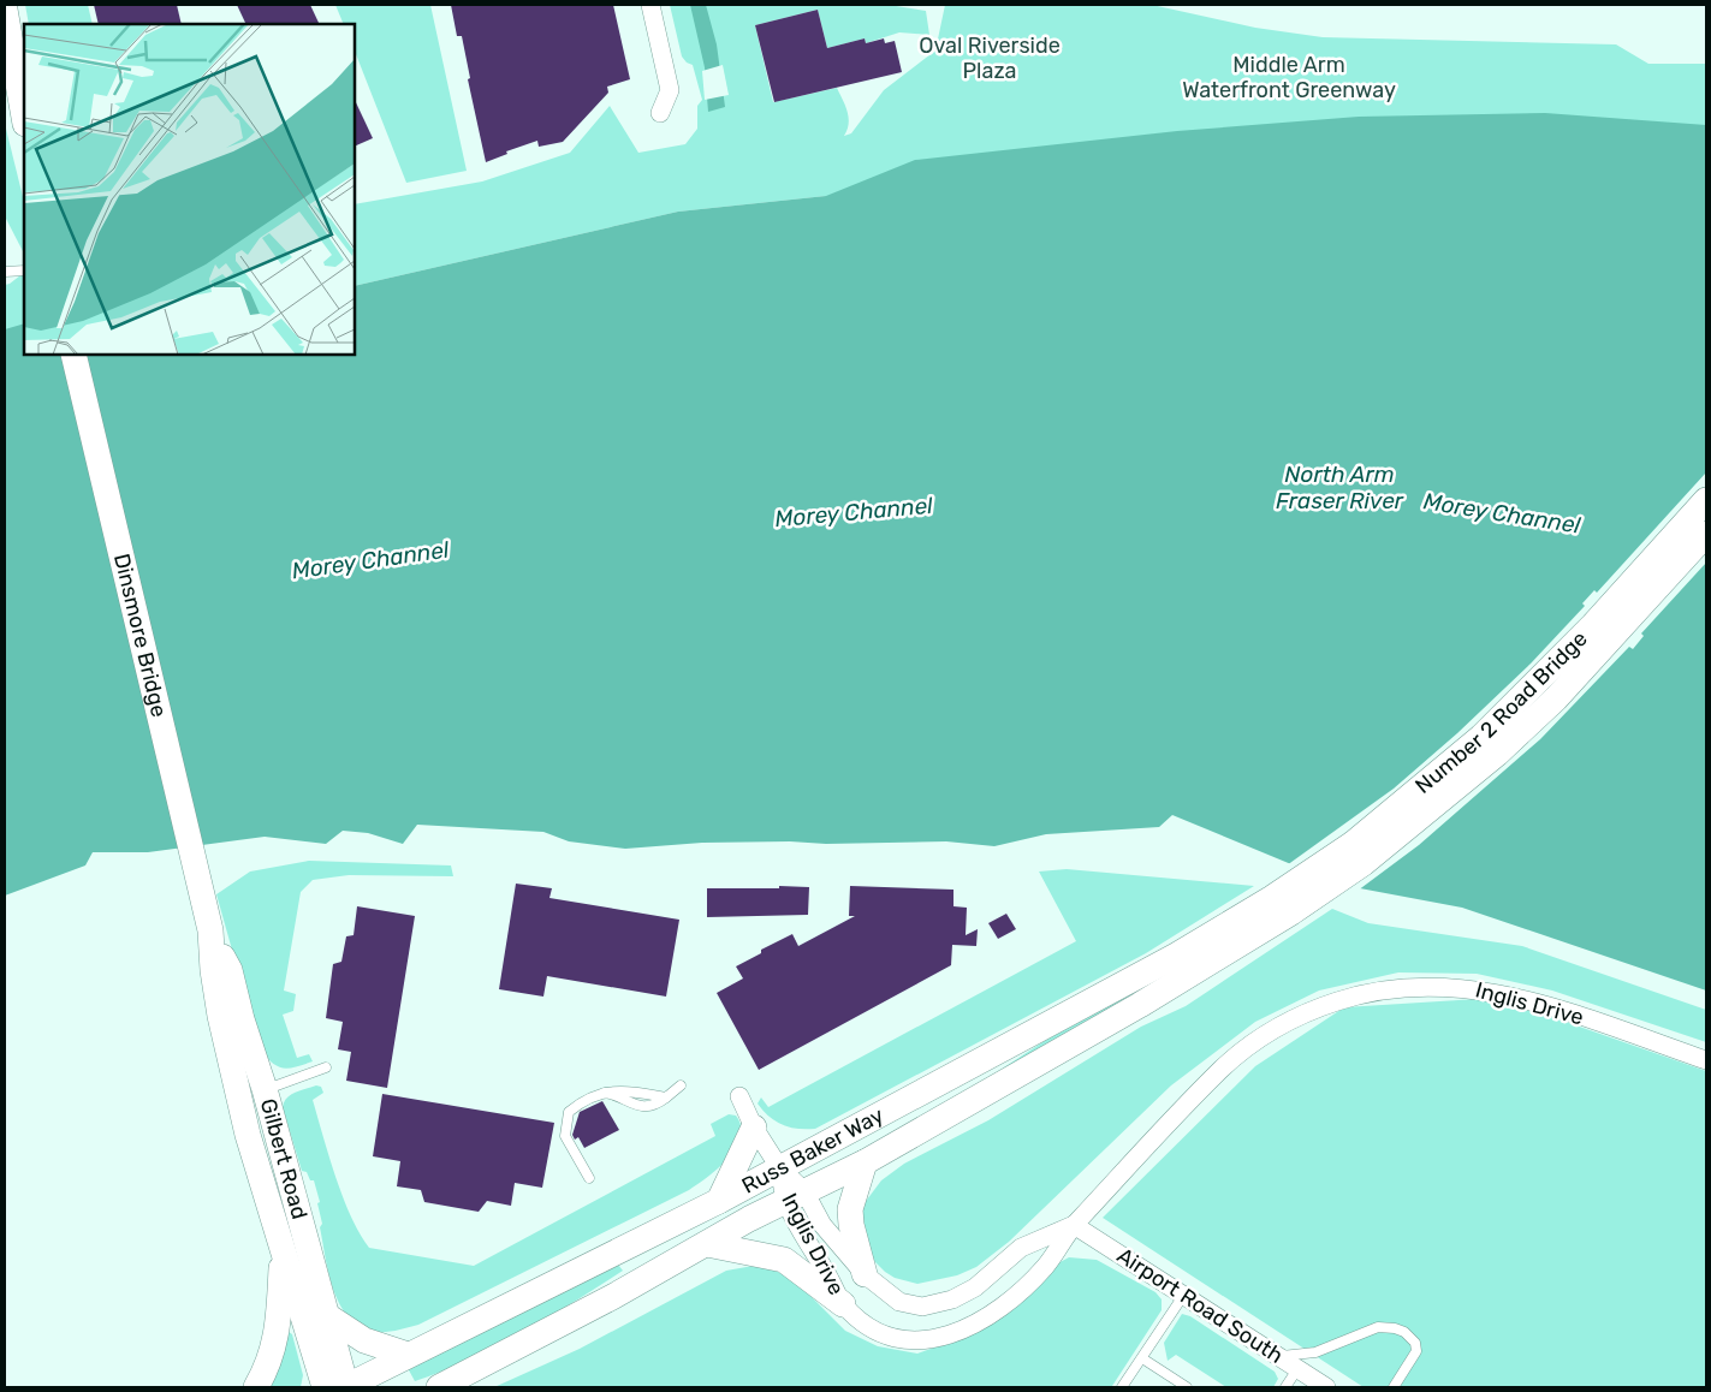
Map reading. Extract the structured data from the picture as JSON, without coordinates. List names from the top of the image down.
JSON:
{
  "streets": {
    "main road": [
      "Dinsmore Bridge",
      "Number 2 Road Bridge",
      "Russ Baker Way",
      "Gilbert Road"
    ],
    "street": ["Inglis Drive", "Airport Road South"]
  },
  "crossings": [
    ["Dinsmore Bridge", "Gilbert Road"],
    ["Number 2 Road Bridge", "Russ Baker Way"],
    ["Inglis Drive", "Russ Baker Way"],
    ["Inglis Drive", "Airport Road South"],
    ["Russ Baker Way", "Gilbert Road"]
  ],
  "water": ["North Arm Fraser River", "Morey Channel"],
  "parks": ["Oval Riverside Plaza", "Middle Arm Waterfront Greenway"]
}
